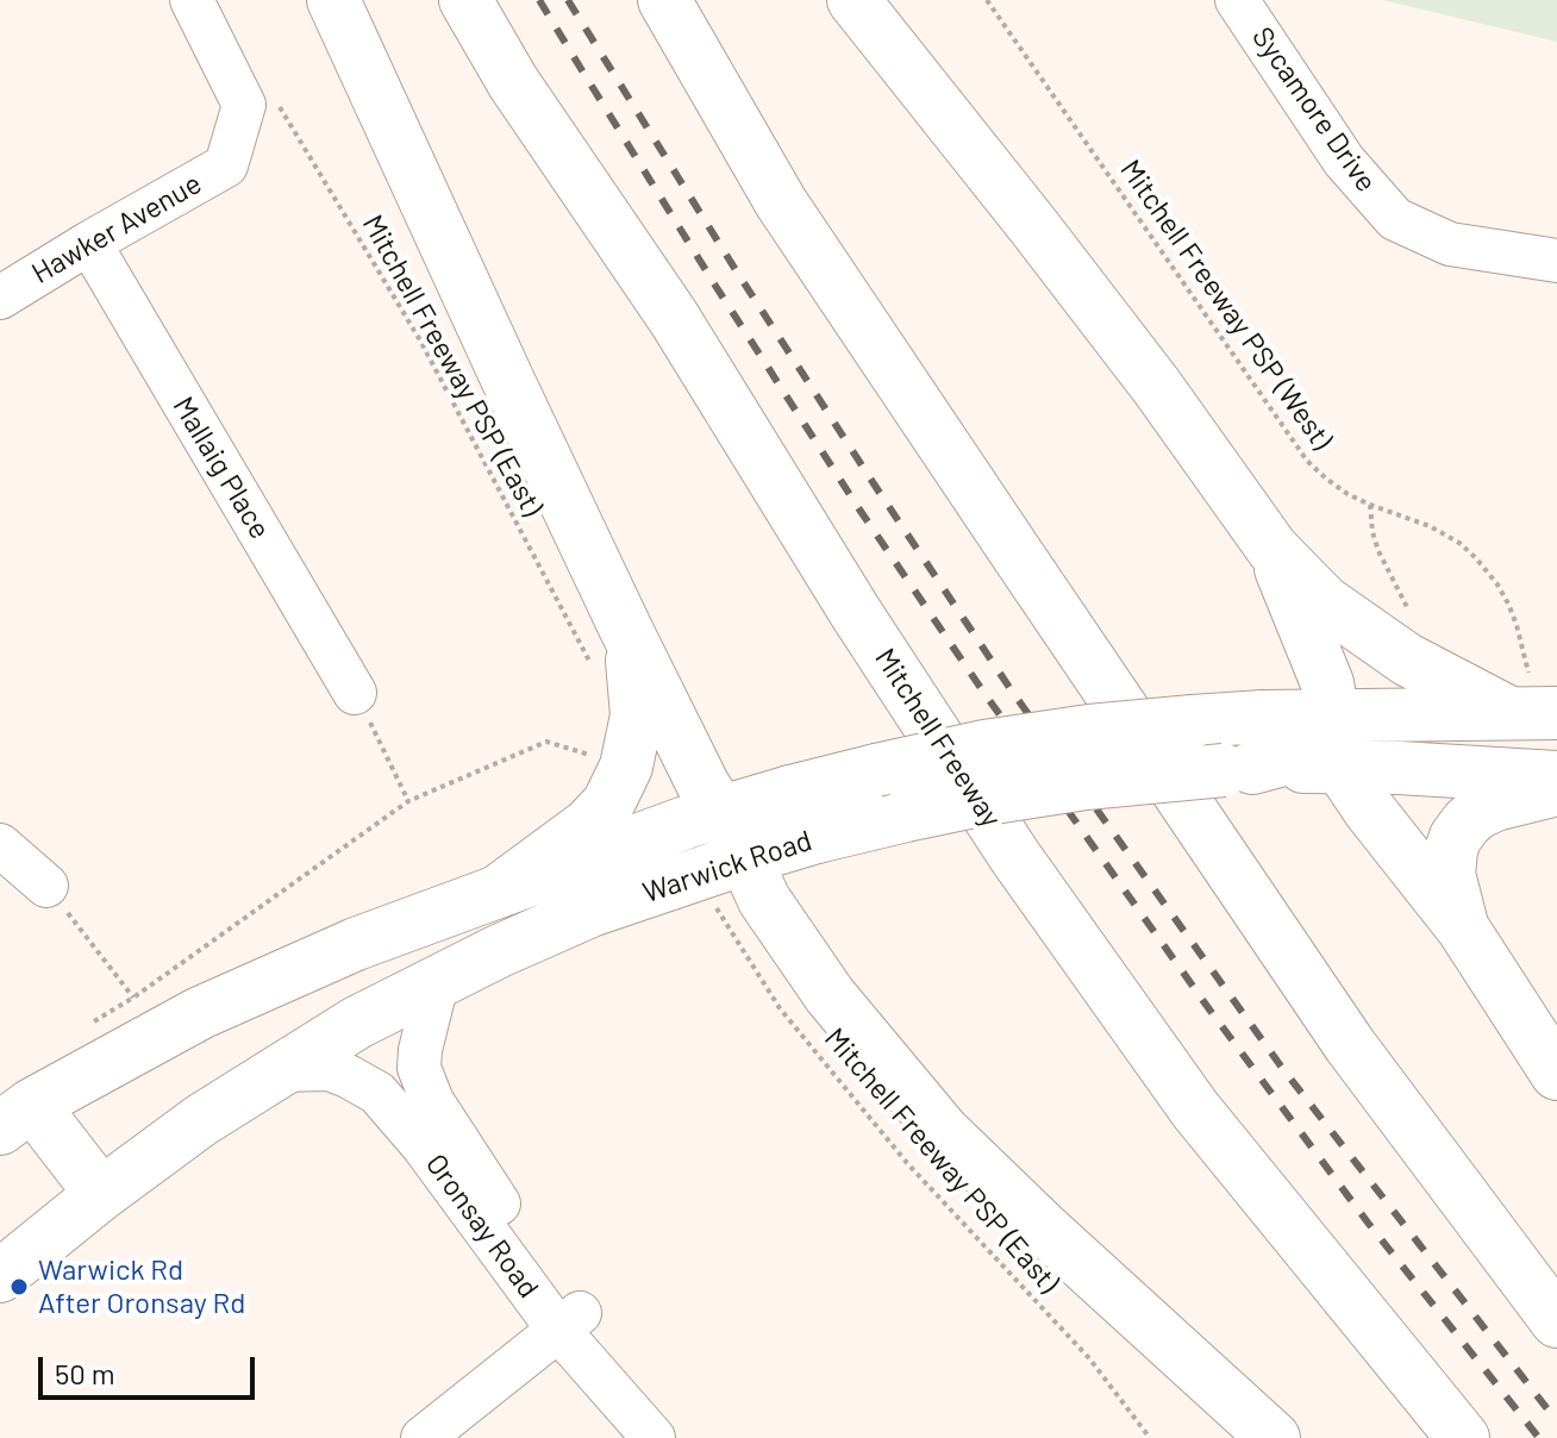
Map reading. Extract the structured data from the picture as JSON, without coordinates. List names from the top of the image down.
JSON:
{
  "streets": {
    "main road": ["Mitchell Freeway", "Warwick Road"],
    "street": [
      "Sycamore Drive",
      "Hawker Avenue",
      "Mallaig Place",
      "Oronsay Road"
    ],
    "path": ["Mitchell Freeway PSP (West)", "Mitchell Freeway PSP (East)"]
  },
  "crossings": [
    ["Hawker Avenue", "Mallaig Place"],
    ["Mitchell Freeway PSP (West)", "Warwick Road"],
    ["Warwick Road", "Oronsay Road"]
  ],
  "places": ["Warwick Rd After Oronsay Rd"],
  "scale_bar": "50 m"
}
